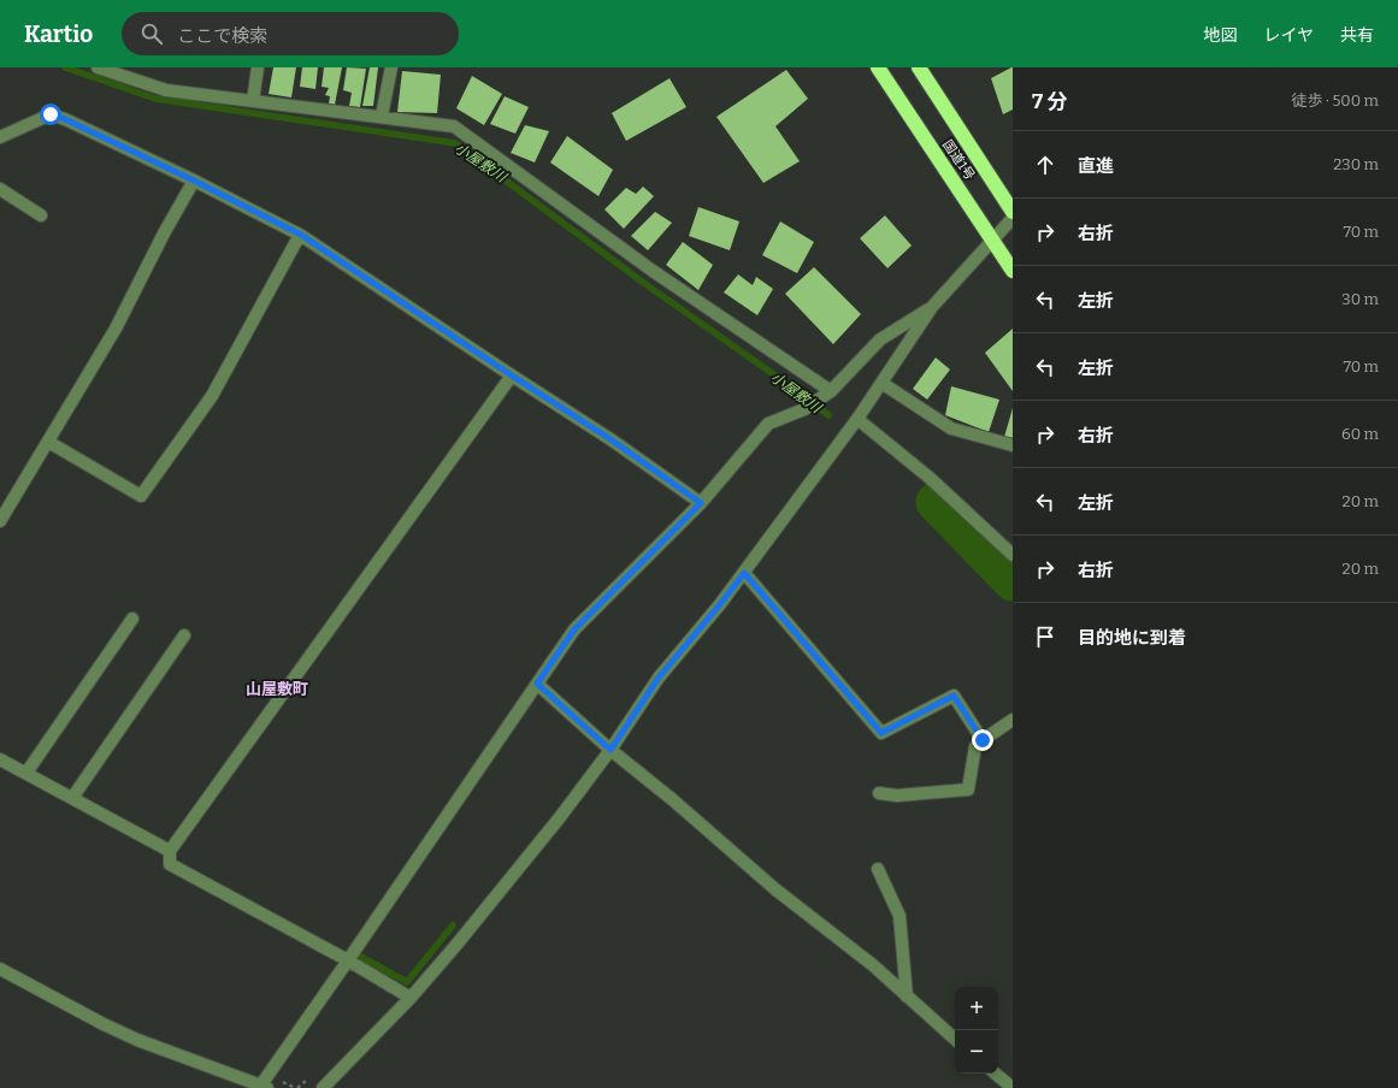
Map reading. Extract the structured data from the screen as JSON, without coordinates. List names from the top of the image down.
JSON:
{
  "streets": {
    "highway": ["国道1号"]
  },
  "districts": ["山屋敷町"],
  "water": ["小屋敷川"],
  "page": {
    "header": "Kartio",
    "search": "ここで検索",
    "nav": ["地図", "レイヤ", "共有"],
    "heading": ["7 分", "徒歩 · 500 m"],
    "list": [
      ["直進", "230 m"],
      ["右折", "70 m"],
      ["左折", "30 m"],
      ["左折", "70 m"],
      ["右折", "60 m"],
      ["左折", "20 m"],
      ["右折", "20 m"],
      "目的地に到着"
    ],
    "map_buttons": ["+", "−"]
  }
}
